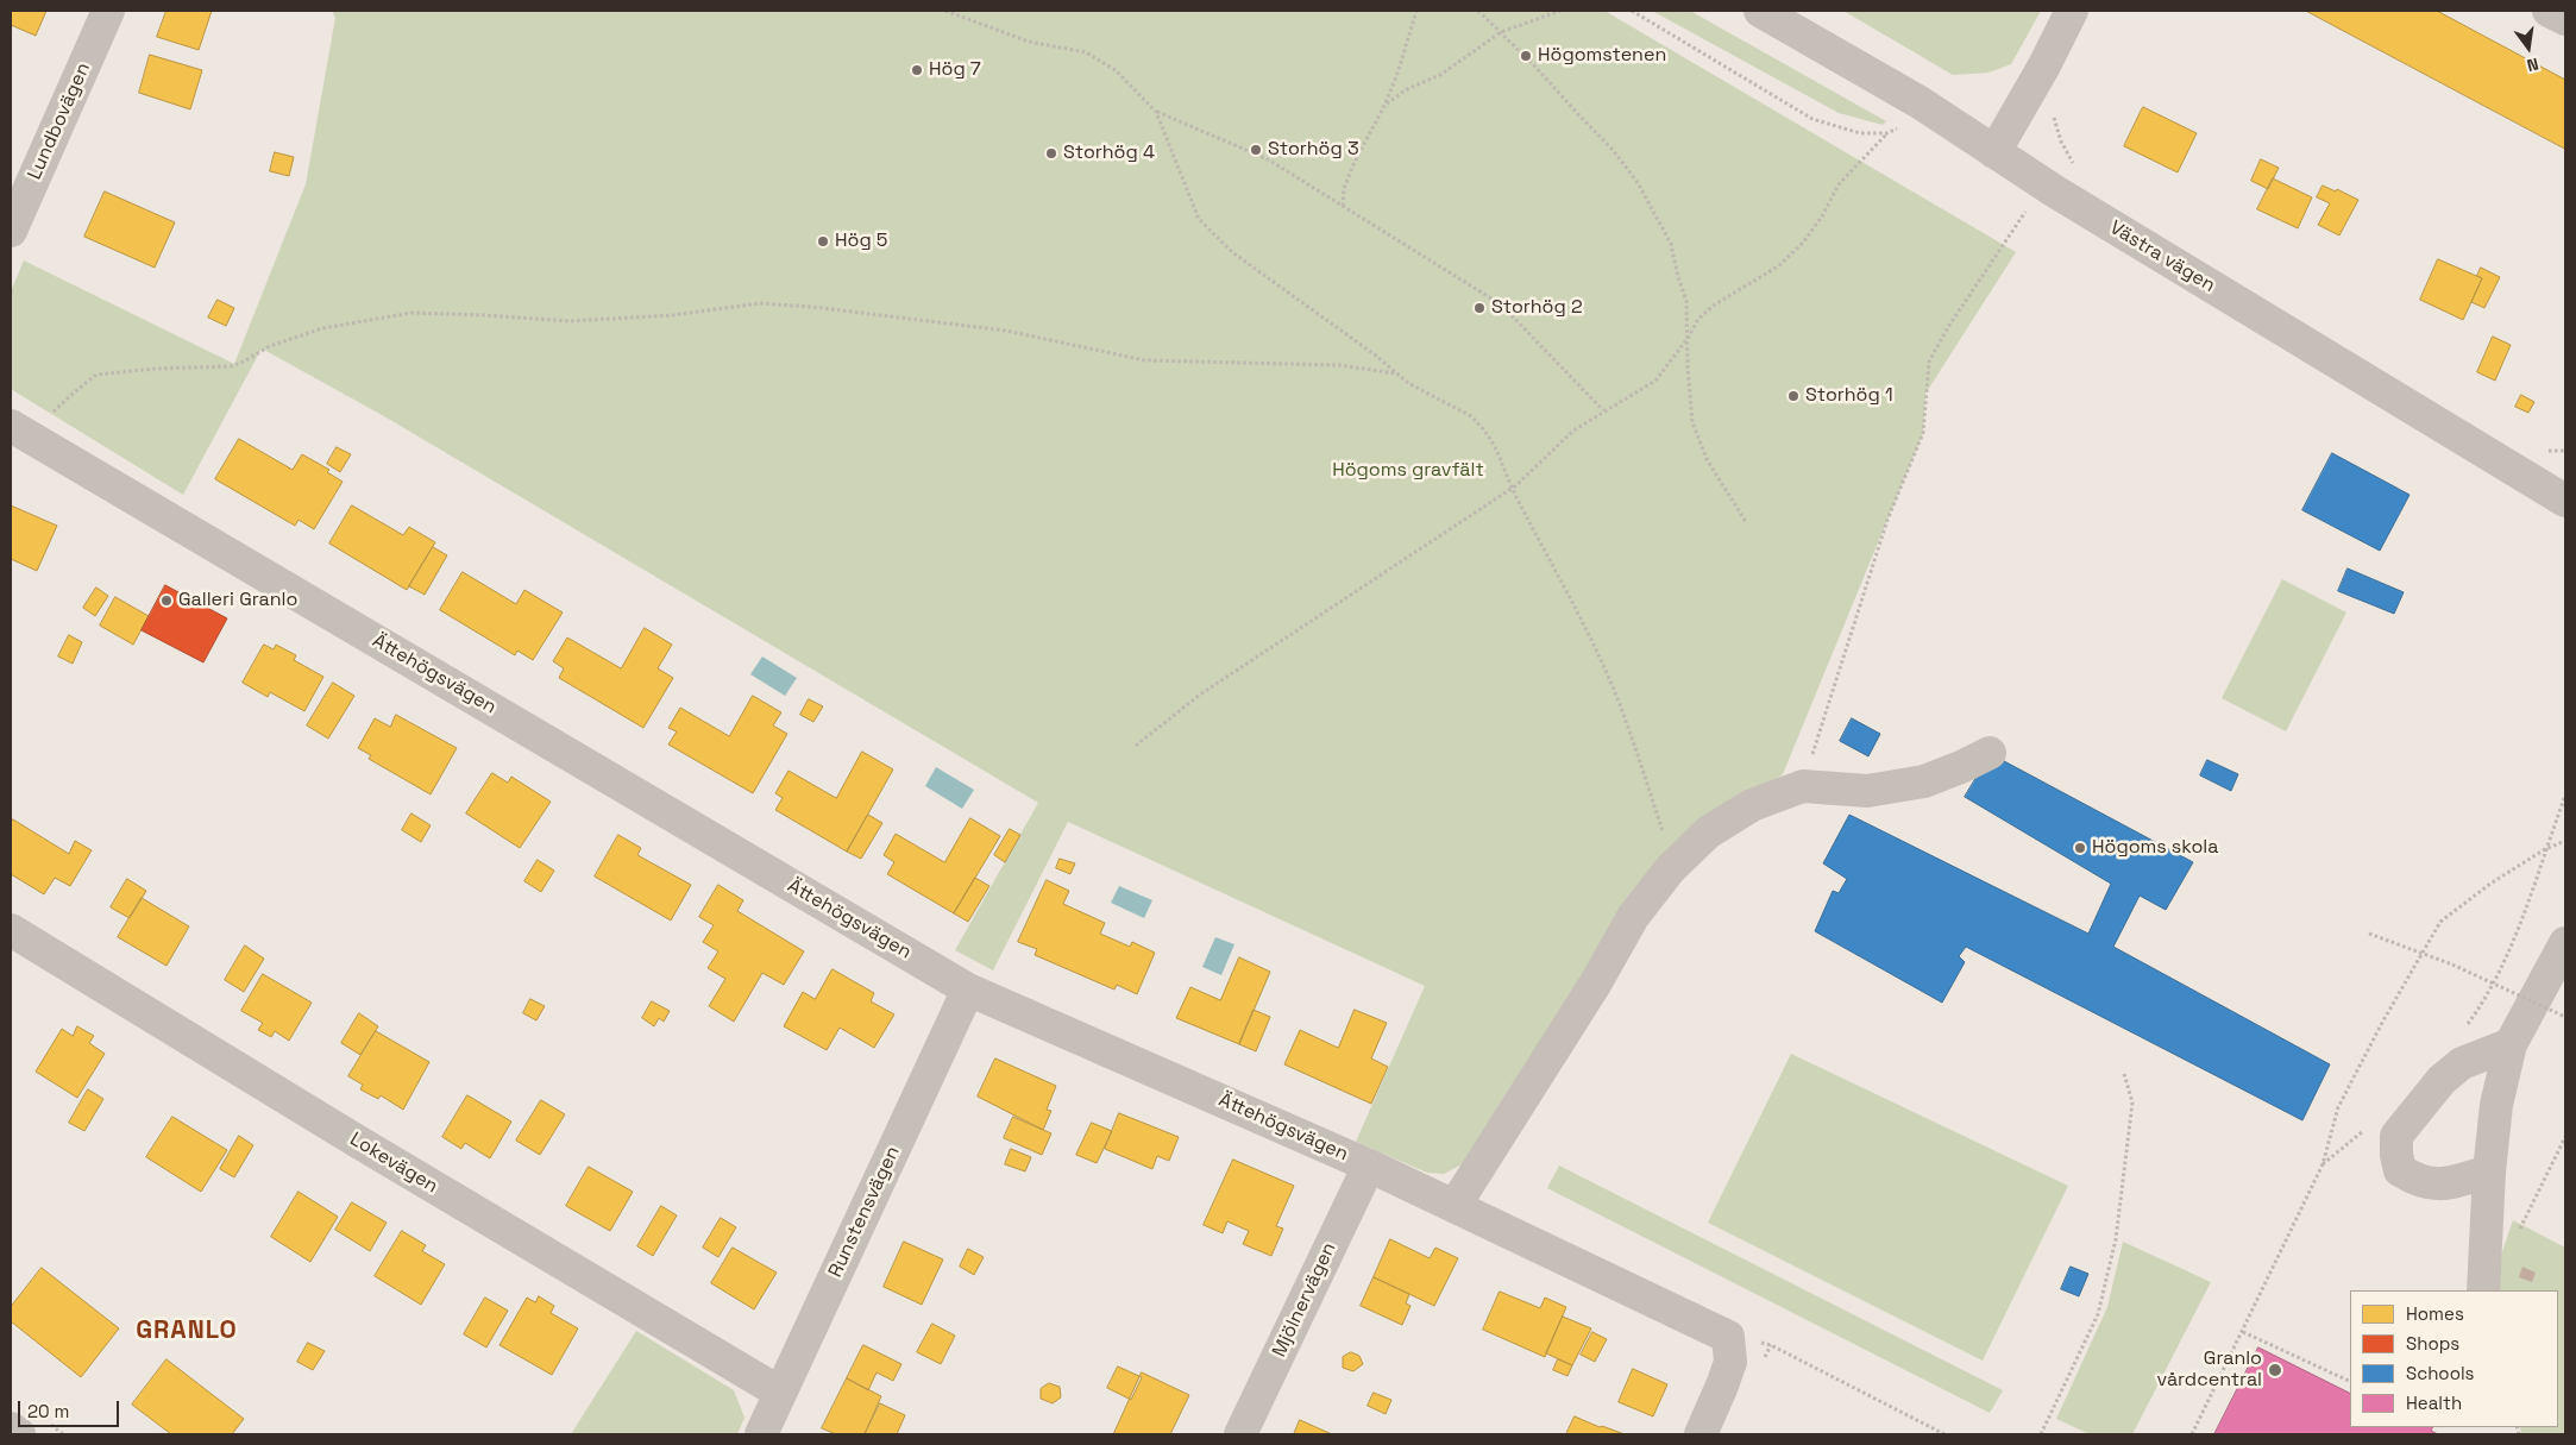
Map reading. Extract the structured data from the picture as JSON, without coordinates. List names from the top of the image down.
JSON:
{
  "streets": {
    "street": [
      "Lundbovägen",
      "Västra vägen",
      "Ättehögsvägen",
      "Lokevägen",
      "Runstensvägen",
      "Mjölnervägen"
    ]
  },
  "crossings": [
    ["Ättehögsvägen", "Runstensvägen"],
    ["Ättehögsvägen", "Mjölnervägen"],
    ["Lokevägen", "Runstensvägen"]
  ],
  "districts": ["GRANLO"],
  "parks": ["Högoms gravfält"],
  "places": [
    "Högomstenen",
    "Hög 7",
    "Storhög 3",
    "Storhög 4",
    "Hög 5",
    "Storhög 2",
    "Storhög 1",
    "Galleri Granlo",
    "Högoms skola",
    "Granlo vårdcentral"
  ],
  "legend": [
    "Homes",
    "Shops",
    "Schools",
    "Health"
  ],
  "scale_bar": "20 m",
  "north": "bottom"
}
